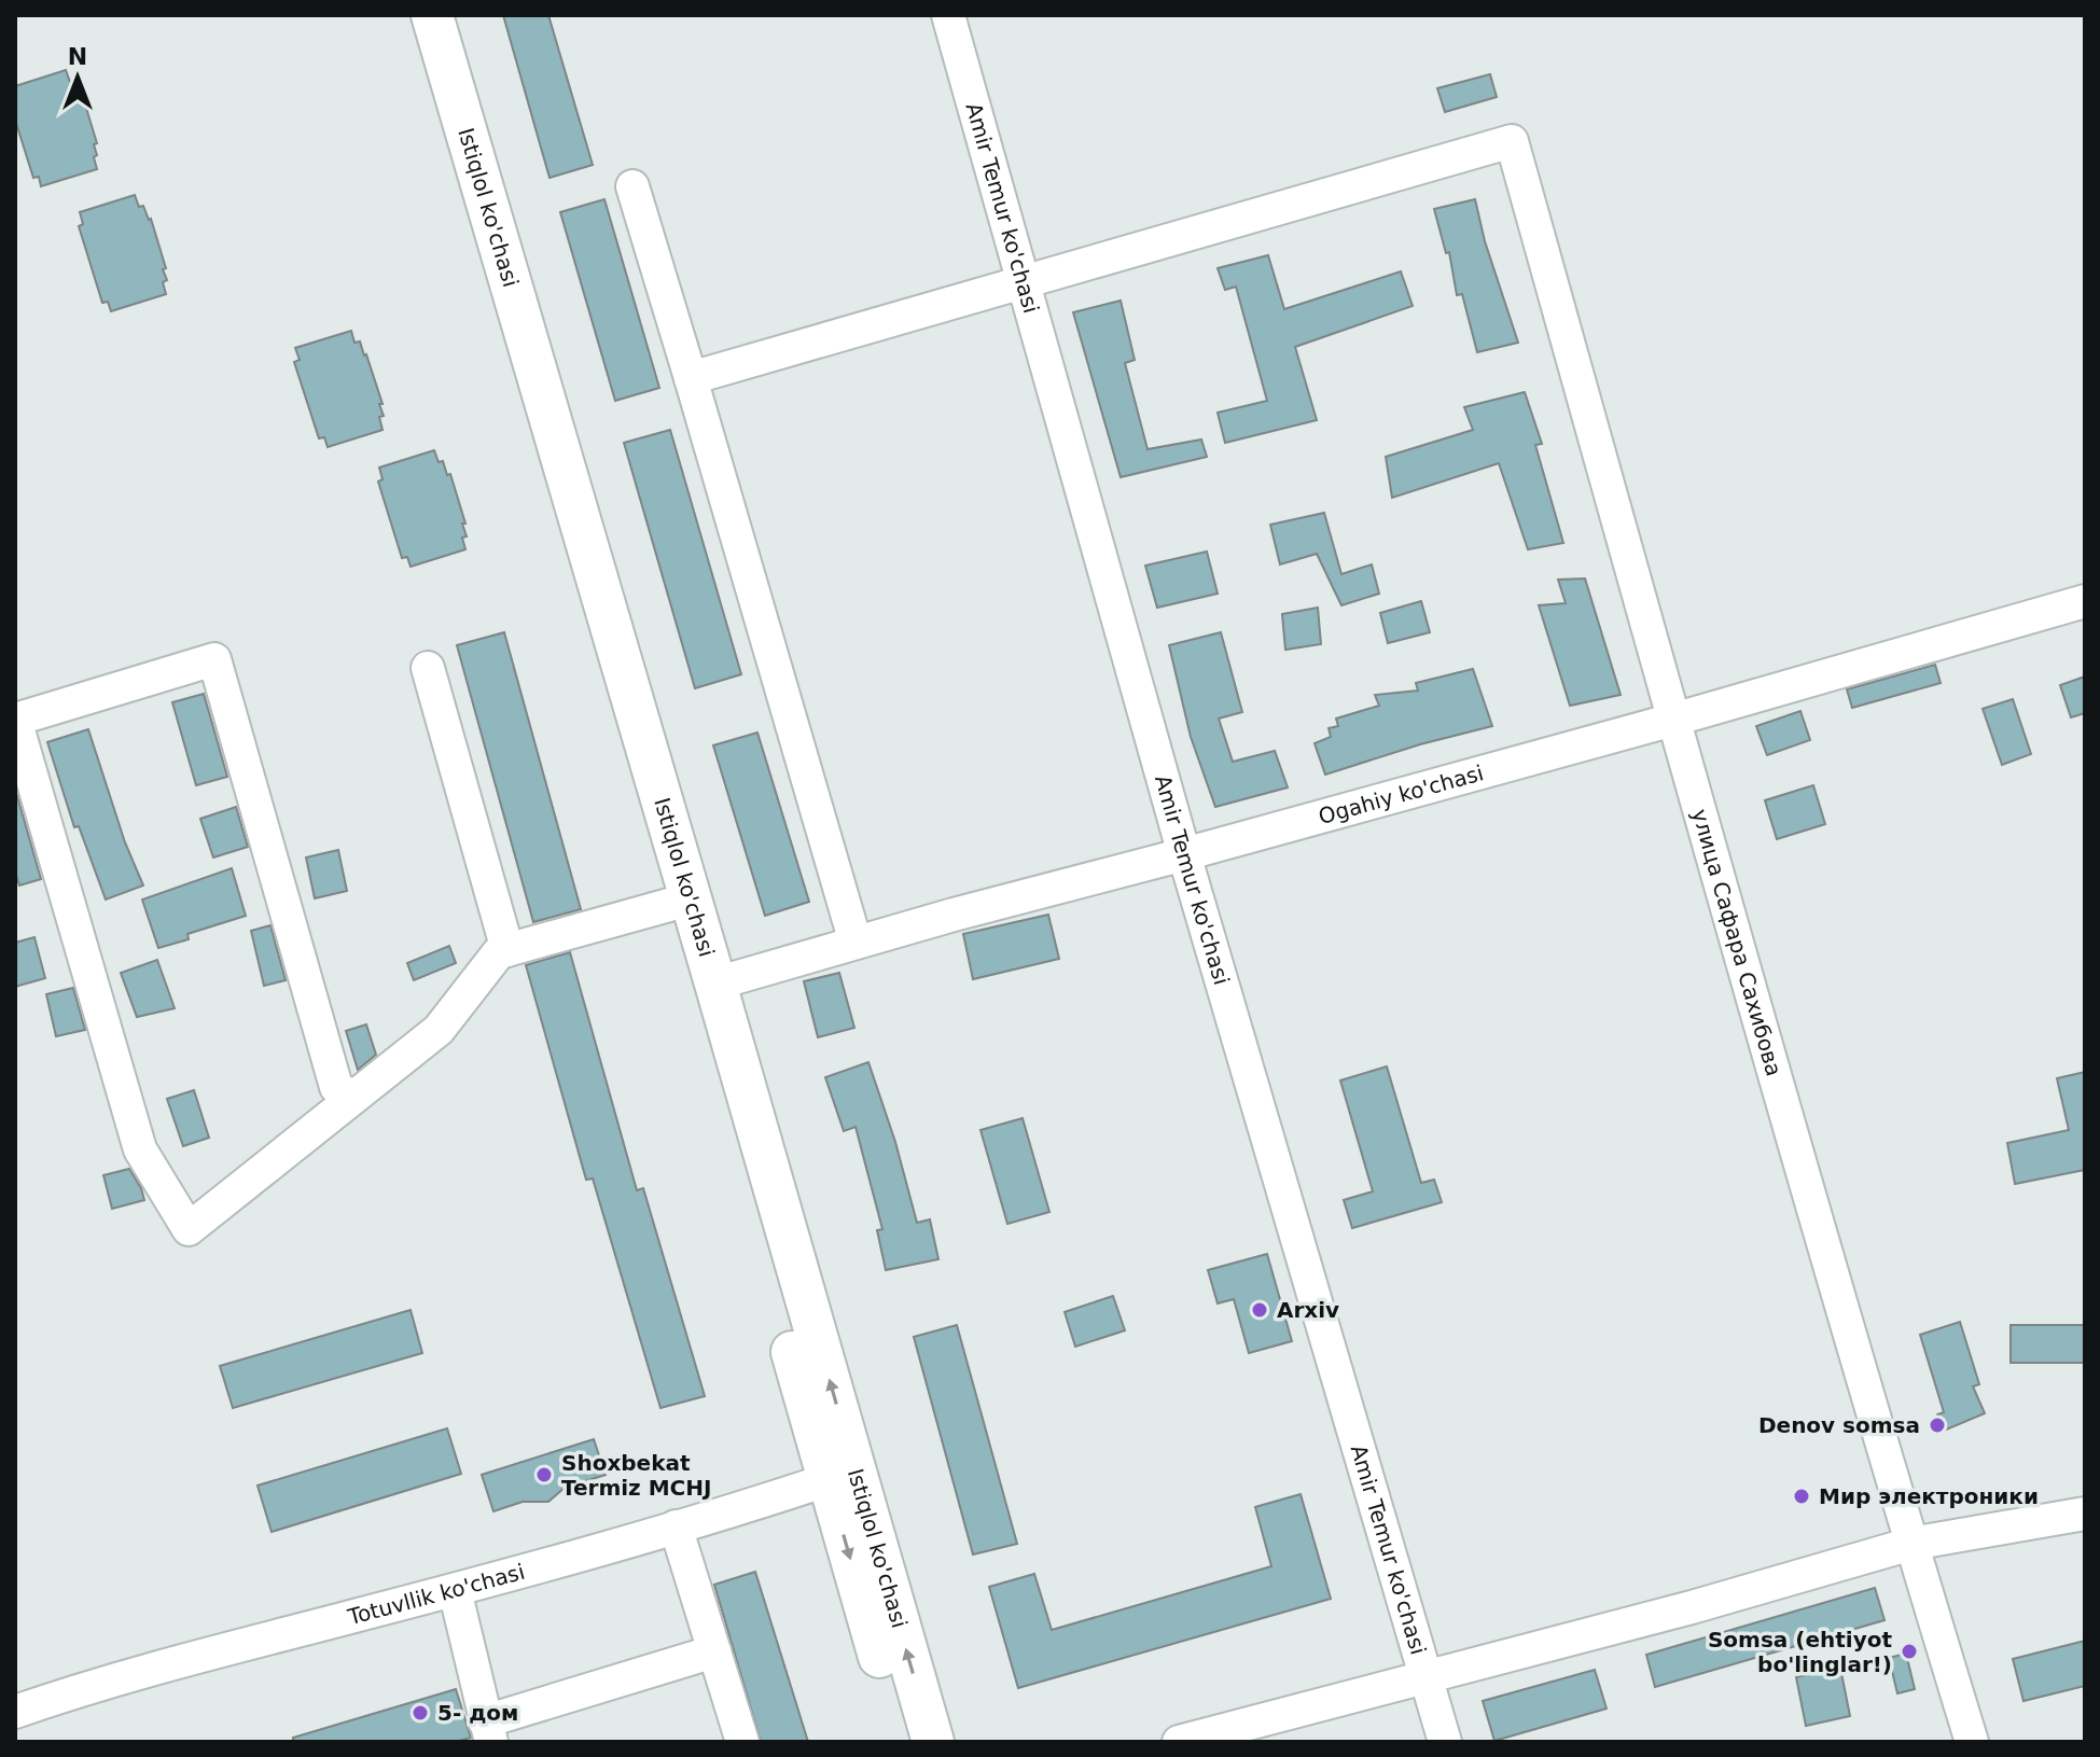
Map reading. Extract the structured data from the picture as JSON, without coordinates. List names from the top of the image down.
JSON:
{
  "streets": {
    "main road": ["Istiqlol ko'chasi"],
    "street": [
      "Amir Temur ko'chasi",
      "Ogahiy ko'chasi",
      "улица Сафара Сахибова",
      "Totuvllik ko'chasi"
    ]
  },
  "crossings": [
    ["Istiqlol ko'chasi", "Ogahiy ko'chasi"],
    ["Istiqlol ko'chasi", "Totuvllik ko'chasi"],
    ["Amir Temur ko'chasi", "Ogahiy ko'chasi"],
    ["Amir Temur ko'chasi", "улица Сафара Сахибова"],
    ["Ogahiy ko'chasi", "улица Сафара Сахибова"]
  ],
  "places": [
    "Arxiv",
    "Denov somsa",
    "Shoxbekat Termiz MCHJ",
    "Мир электроники",
    "Somsa (ehtiyot bo'linglar!)",
    "5- дом"
  ],
  "north": "top"
}
